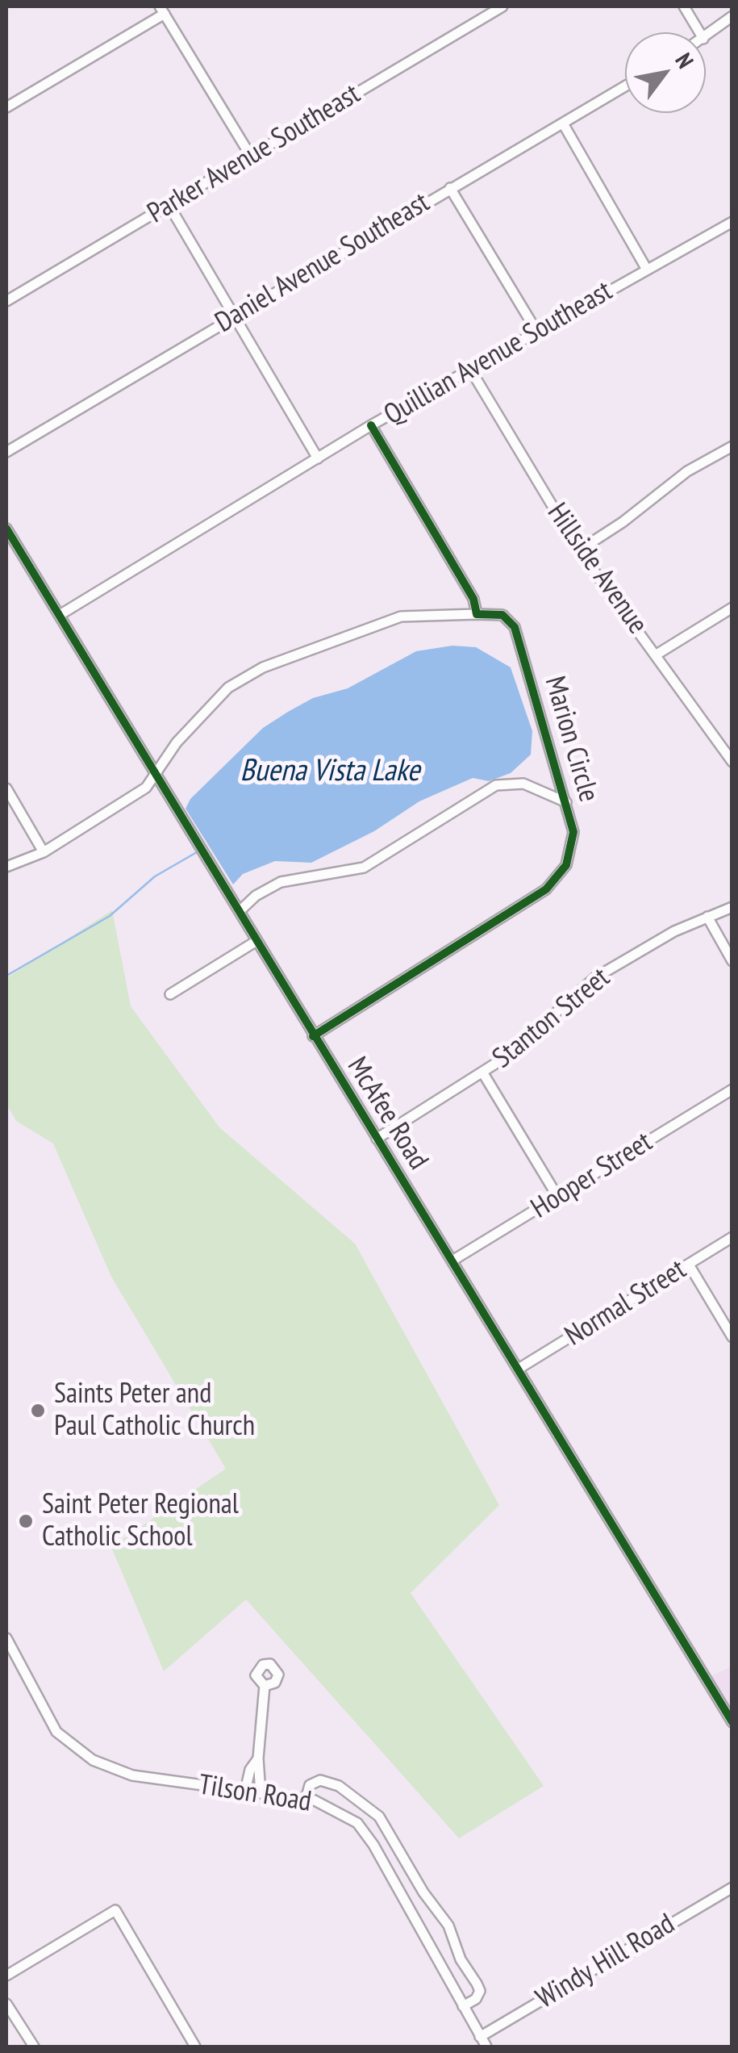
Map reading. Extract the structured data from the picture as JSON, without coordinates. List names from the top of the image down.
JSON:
{
  "streets": {
    "street": [
      "Parker Avenue Southeast",
      "Daniel Avenue Southeast",
      "Quillian Avenue Southeast",
      "Hillside Avenue",
      "Marion Circle",
      "Stanton Street",
      "McAfee Road",
      "Hooper Street",
      "Normal Street",
      "Tilson Road",
      "Windy Hill Road"
    ]
  },
  "crossings": [
    ["Quillian Avenue Southeast", "Hillside Avenue"],
    ["Quillian Avenue Southeast", "McAfee Road"],
    ["Marion Circle", "McAfee Road"],
    ["Stanton Street", "McAfee Road"],
    ["McAfee Road", "Hooper Street"],
    ["McAfee Road", "Normal Street"],
    ["Tilson Road", "Windy Hill Road"]
  ],
  "water": ["Buena Vista Lake"],
  "places": ["Saints Peter and Paul Catholic Church", "Saint Peter Regional Catholic School"],
  "north": "top right"
}
